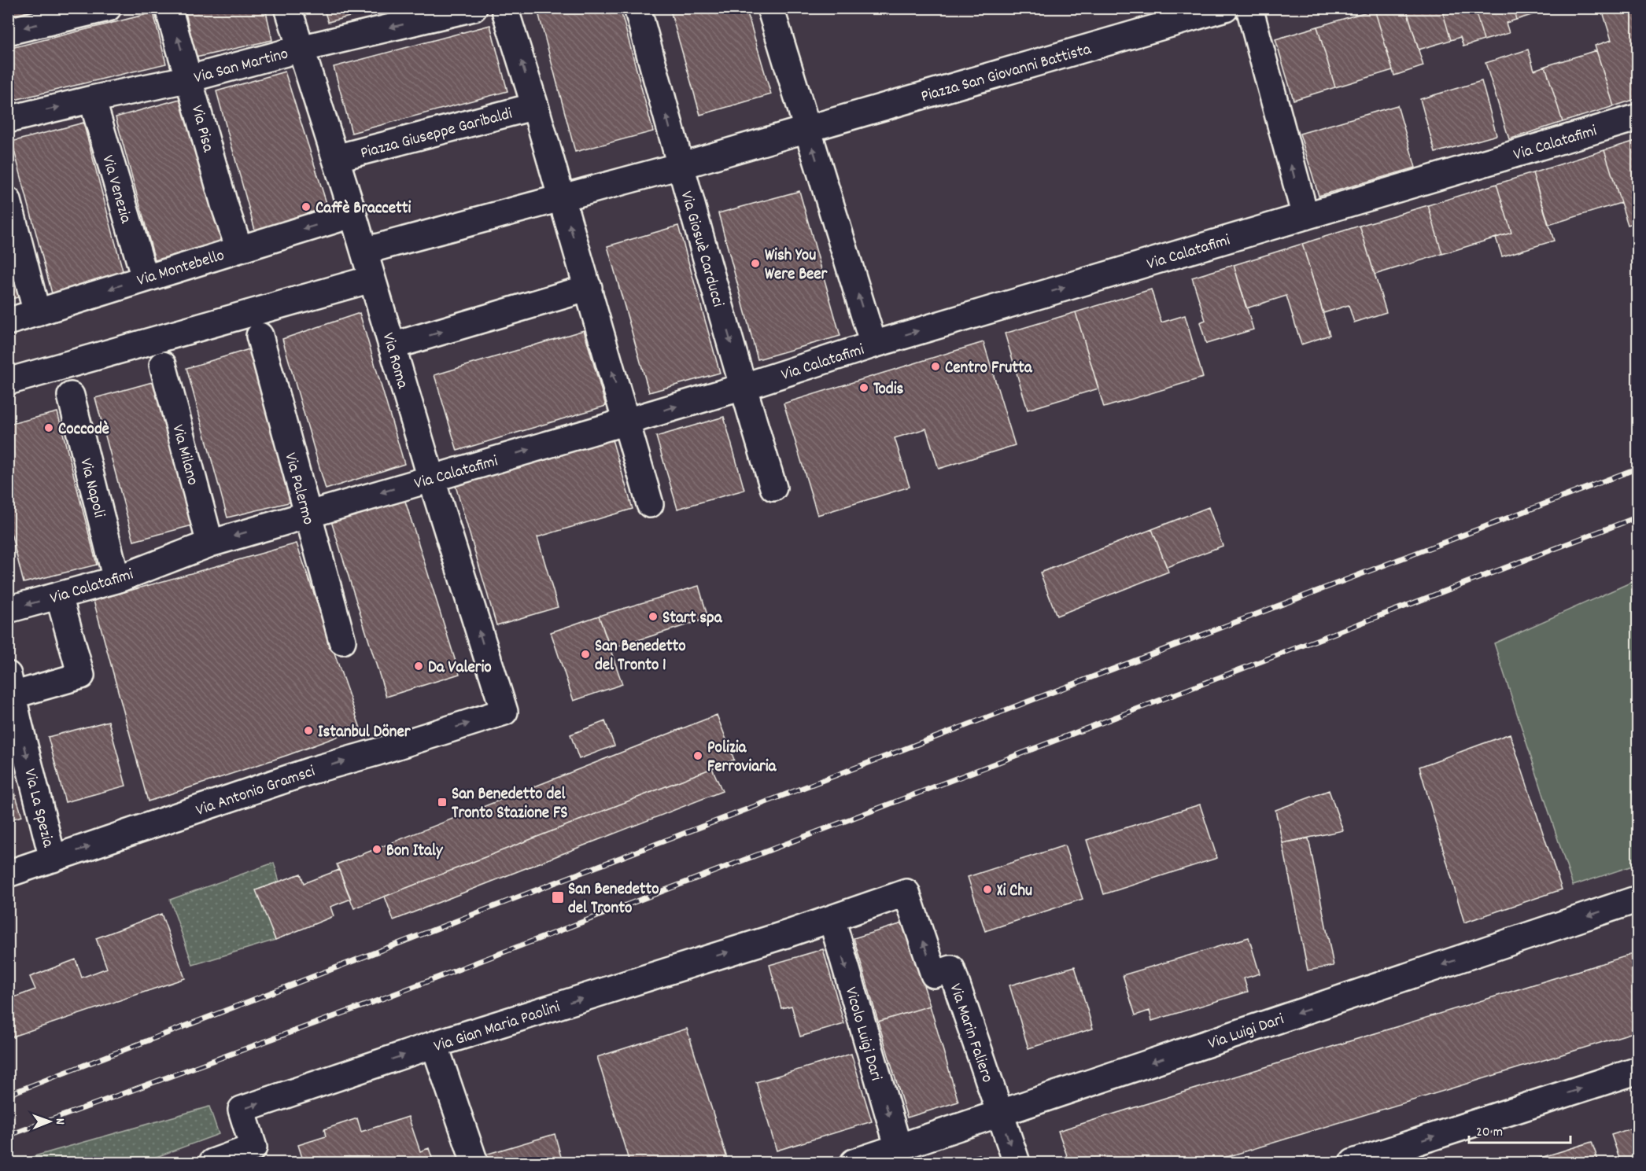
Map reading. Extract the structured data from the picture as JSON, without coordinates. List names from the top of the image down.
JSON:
{
  "streets": {
    "street": [
      "Via San Martino",
      "Piazza San Giovanni Battista",
      "Via Pisa",
      "Piazza Giuseppe Garibaldi",
      "Via Calatafimi",
      "Via Venezia",
      "Via Giosuè Carducci",
      "Via Montebello",
      "Via Roma",
      "Via Milano",
      "Via Napoli",
      "Via Palermo",
      "Via Antonio Gramsci",
      "Via La Spezia",
      "Via Gian Maria Paolini",
      "Via Luigi Dari",
      "Via Marin Faliero",
      "Vicolo Luigi Dari"
    ]
  },
  "crossings": [
    ["Via San Martino", "Via Pisa"],
    ["Via San Martino", "Via Venezia"],
    ["Via San Martino", "Via Roma"],
    ["Piazza San Giovanni Battista", "Via Giosuè Carducci"],
    ["Via Pisa", "Via Montebello"],
    ["Piazza Giuseppe Garibaldi", "Via Calatafimi"],
    ["Piazza Giuseppe Garibaldi", "Via Roma"],
    ["Via Calatafimi", "Via Giosuè Carducci"],
    ["Via Calatafimi", "Via Roma"],
    ["Via Calatafimi", "Via Milano"],
    ["Via Calatafimi", "Via Napoli"],
    ["Via Calatafimi", "Via Palermo"],
    ["Via Venezia", "Via Montebello"],
    ["Via Montebello", "Via Roma"],
    ["Via Roma", "Via Antonio Gramsci"],
    ["Via Antonio Gramsci", "Via La Spezia"],
    ["Via Gian Maria Paolini", "Via Marin Faliero"],
    ["Via Gian Maria Paolini", "Vicolo Luigi Dari"],
    ["Via Luigi Dari", "Via Marin Faliero"],
    ["Via Luigi Dari", "Vicolo Luigi Dari"],
    ["Via Marin Faliero", "Vicolo Luigi Dari"]
  ],
  "one_way": [
    "Piazza Giuseppe Garibaldi",
    "Via Antonio Gramsci",
    "Via La Spezia",
    "Via Gian Maria Paolini",
    "Vicolo Luigi Dari"
  ],
  "places": {
    "other": [
      "Caffè Braccetti",
      "Wish You Were Beer",
      "Centro Frutta",
      "Todis",
      "Coccodè",
      "Start spa",
      "San Benedetto del Tronto 1",
      "Da Valerio",
      "Istanbul Döner",
      "Polizia Ferroviaria",
      "Bon Italy",
      "Xi Chu"
    ],
    "transit": ["San Benedetto del Tronto Stazione FS", "San Benedetto del Tronto"]
  },
  "scale_bar": "20 m",
  "north": "right"
}
